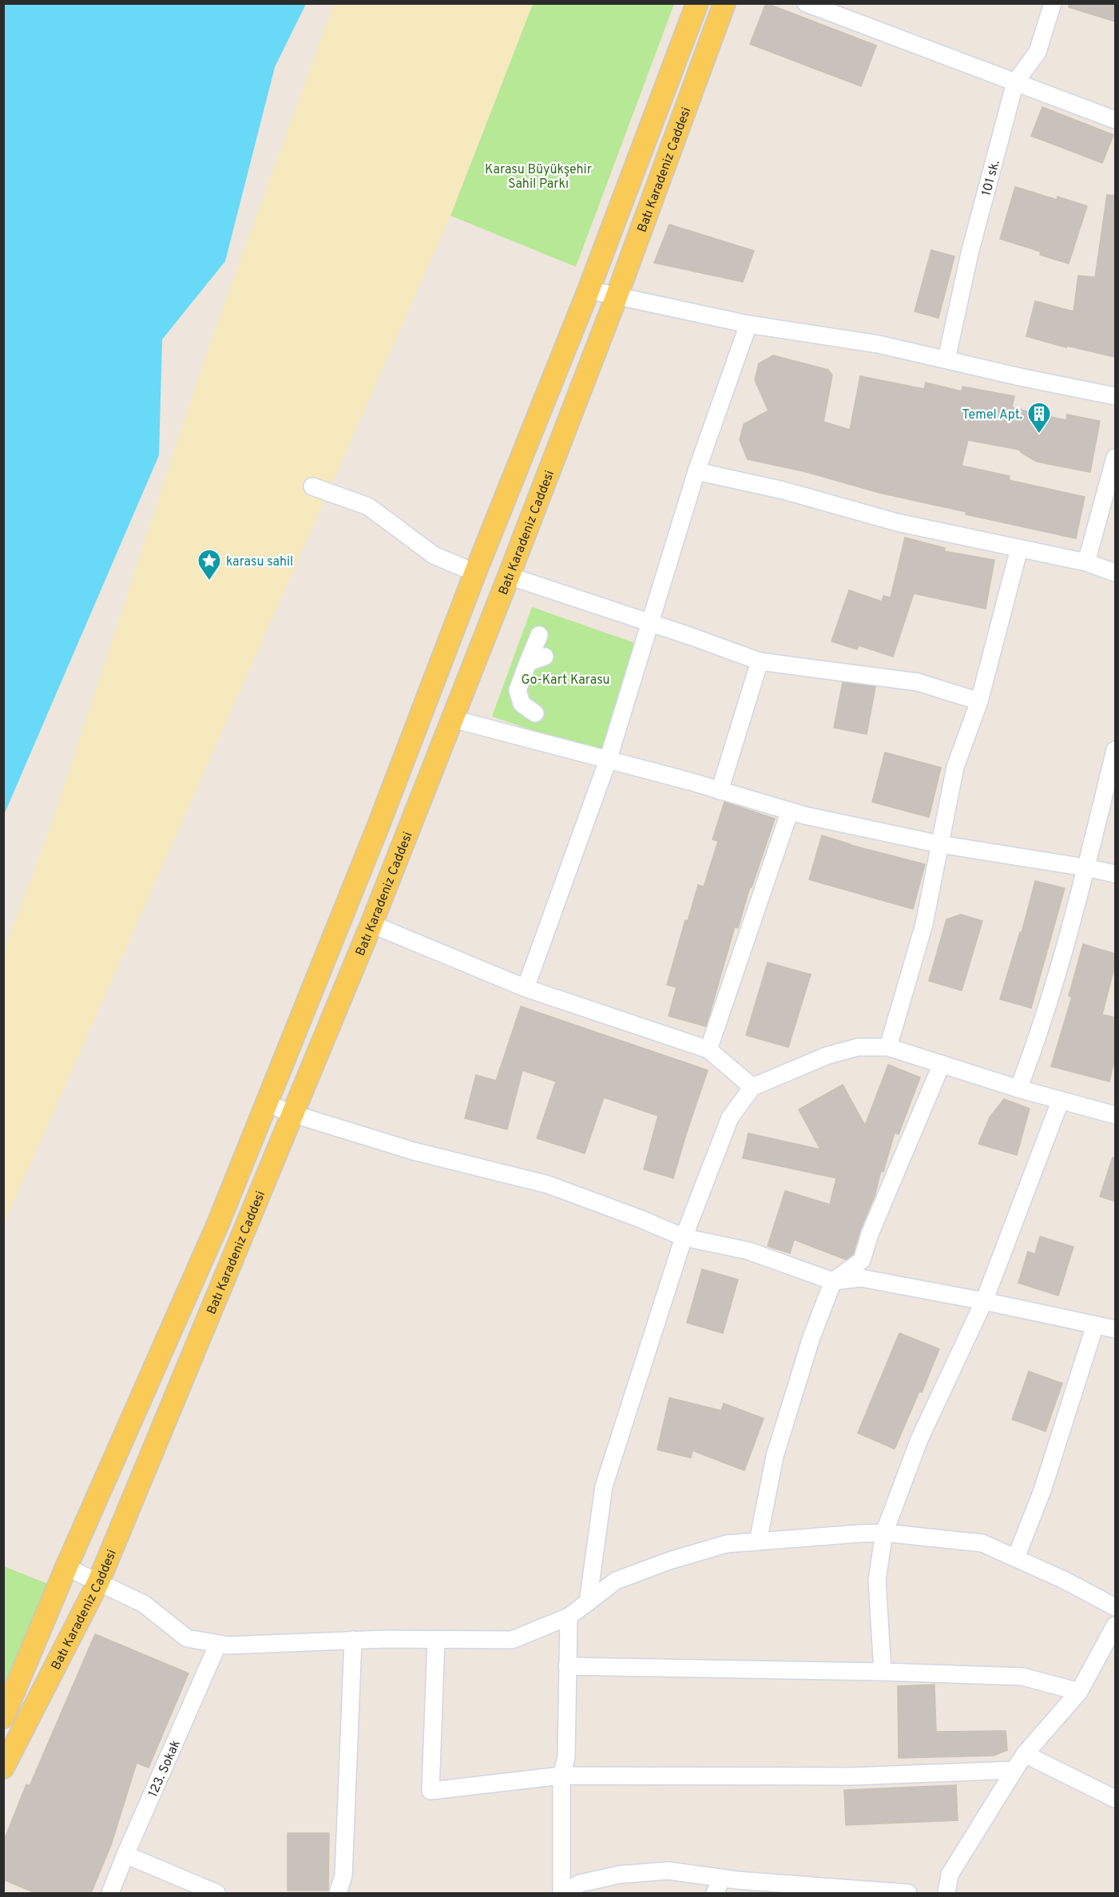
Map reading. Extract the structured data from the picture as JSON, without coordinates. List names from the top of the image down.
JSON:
{
  "streets": {
    "main road": ["Batı Karadeniz Caddesi"],
    "street": ["101 sk.", "123. Sokak"]
  },
  "parks": ["Karasu Büyükşehir Sahil Parkı", "Go-Kart Karasu"],
  "places": {
    "building": ["Temel Apt."],
    "place": ["karasu sahil"]
  }
}
